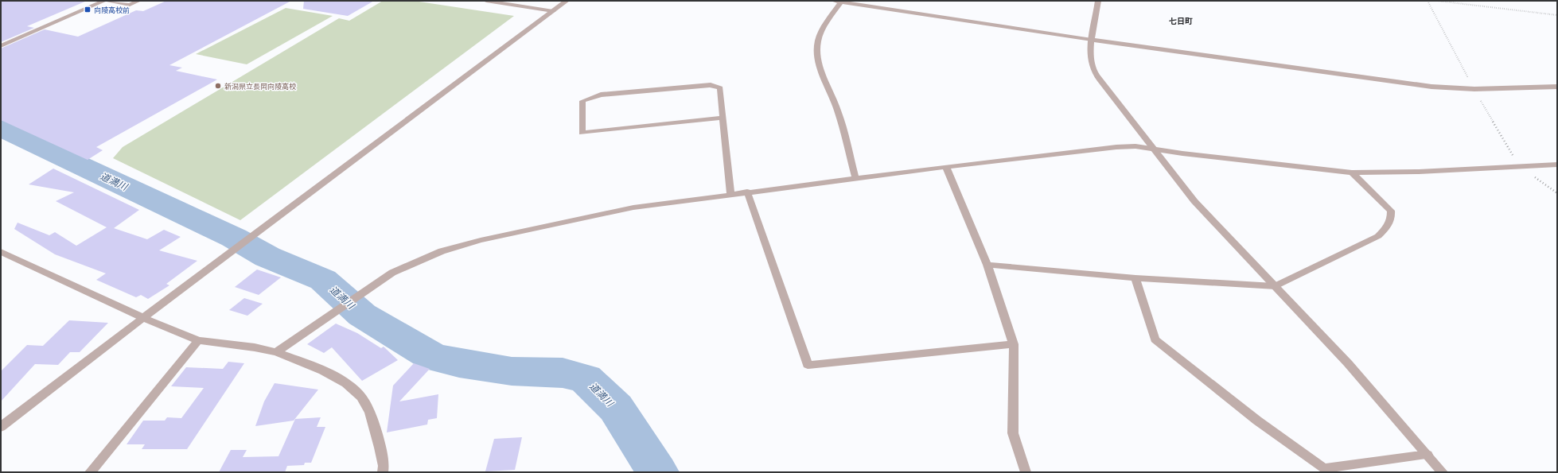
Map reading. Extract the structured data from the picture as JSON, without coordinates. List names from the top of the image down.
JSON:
{
  "districts": ["七日町"],
  "water": ["道満川"],
  "places": {
    "transit": ["向陵高校前"],
    "other": ["新潟県立長岡向陵高校"]
  }
}
